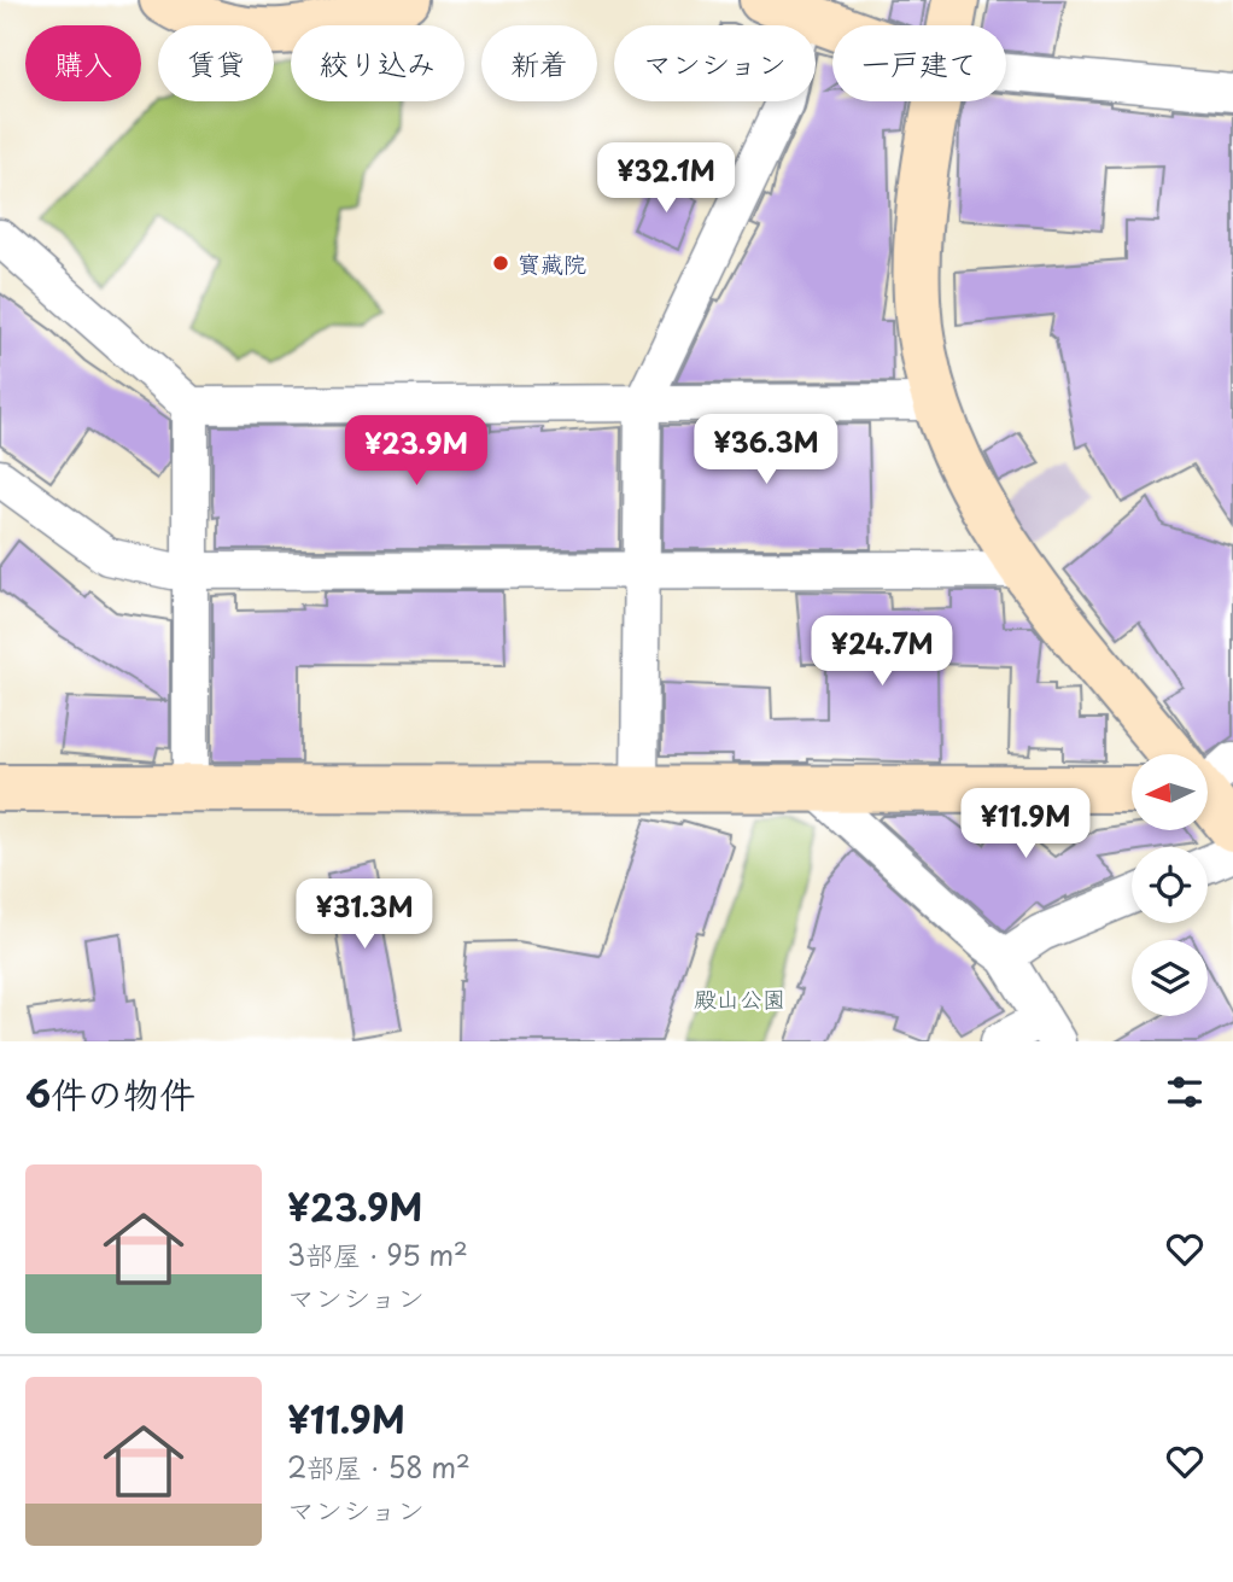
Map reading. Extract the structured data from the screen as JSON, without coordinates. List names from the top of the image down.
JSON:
{
  "parks": ["殿山公園"],
  "places": ["寳藏院"],
  "north": "left",
  "page": {
    "chip": [
      "購入",
      "賃貸",
      "絞り込み",
      "新着",
      "マンション",
      "一戸建て"
    ],
    "price": [
      "¥32.1M",
      "¥36.3M",
      "¥23.9M",
      "¥24.7M",
      "¥11.9M",
      "¥31.3M"
    ],
    "heading": "6件の物件",
    "list": [
      {
        "name": "¥23.9M",
        "note": "3部屋 · 95 m² · マンション"
      },
      {
        "name": "¥11.9M",
        "note": "2部屋 · 58 m² · マンション"
      }
    ]
  }
}
